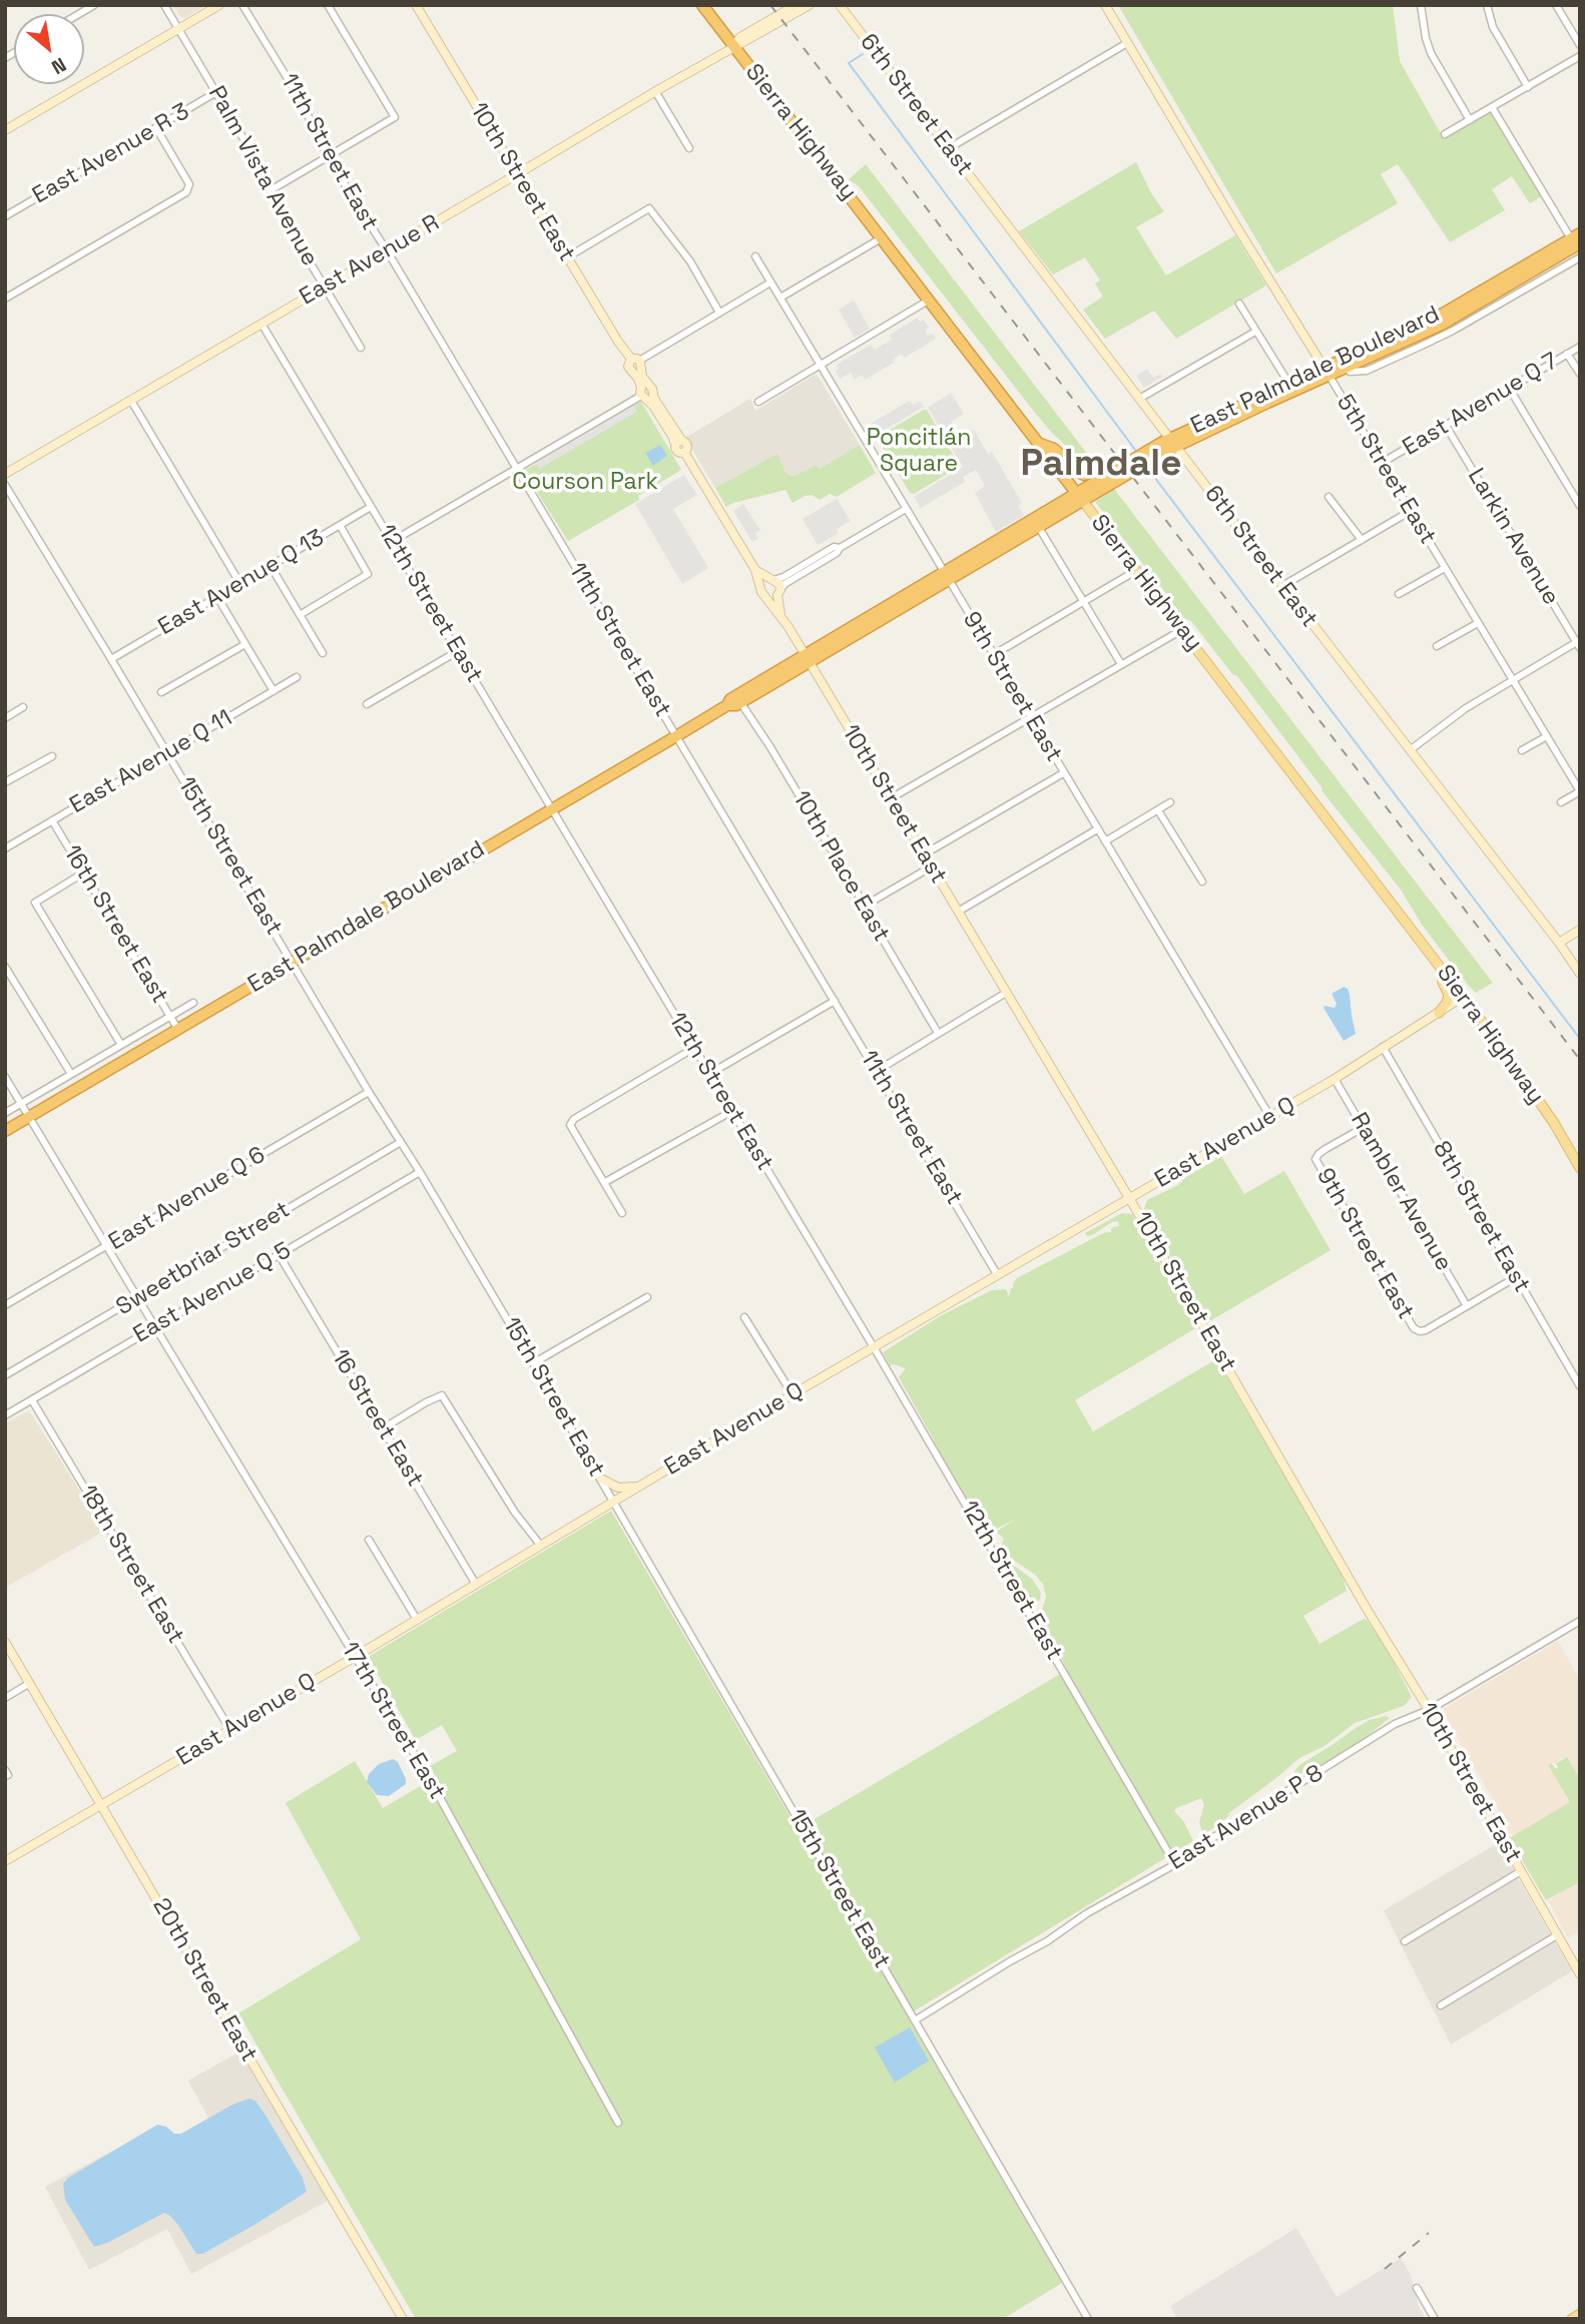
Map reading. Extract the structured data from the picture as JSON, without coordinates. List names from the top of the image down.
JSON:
{
  "streets": {
    "highway": ["Sierra Highway", "East Palmdale Boulevard"],
    "main road": [
      "6th Street East",
      "10th Street East",
      "East Avenue R",
      "5th Street East",
      "East Avenue Q",
      "20th Street East"
    ],
    "street": [
      "11th Street East",
      "East Avenue R 3",
      "Palm Vista Avenue",
      "East Avenue Q 7",
      "Larkin Avenue",
      "East Avenue Q 13",
      "12th Street East",
      "9th Street East",
      "East Avenue Q 11",
      "15th Street East",
      "10th Place East",
      "16th Street East",
      "Rambler Avenue",
      "East Avenue Q 6",
      "8th Street East",
      "Sweetbriar Street",
      "East Avenue Q 5",
      "16 Street East",
      "18th Street East",
      "17th Street East",
      "East Avenue P 8"
    ]
  },
  "crossings": [
    ["6th Street East", "East Palmdale Boulevard"],
    ["Sierra Highway", "East Avenue R"],
    ["Sierra Highway", "East Palmdale Boulevard"],
    ["Sierra Highway", "East Avenue Q"],
    ["11th Street East", "East Avenue R"],
    ["11th Street East", "East Palmdale Boulevard"],
    ["11th Street East", "East Avenue Q"],
    ["East Avenue R 3", "Palm Vista Avenue"],
    ["Palm Vista Avenue", "East Avenue R"],
    ["10th Street East", "East Avenue R"],
    ["10th Street East", "East Palmdale Boulevard"],
    ["10th Street East", "East Avenue Q"],
    ["10th Street East", "East Avenue P 8"],
    ["East Avenue R", "12th Street East"],
    ["East Palmdale Boulevard", "5th Street East"],
    ["East Palmdale Boulevard", "12th Street East"],
    ["East Palmdale Boulevard", "9th Street East"],
    ["East Palmdale Boulevard", "15th Street East"],
    ["East Palmdale Boulevard", "10th Place East"],
    ["East Palmdale Boulevard", "16th Street East"],
    ["East Palmdale Boulevard", "17th Street East"],
    ["East Avenue Q 7", "5th Street East"],
    ["East Avenue Q 7", "Larkin Avenue"],
    ["East Avenue Q 13", "12th Street East"],
    ["East Avenue Q 13", "15th Street East"],
    ["12th Street East", "East Avenue Q"],
    ["12th Street East", "East Avenue P 8"],
    ["9th Street East", "East Avenue Q"],
    ["9th Street East", "Rambler Avenue"],
    ["East Avenue Q 11", "15th Street East"],
    ["East Avenue Q 11", "16th Street East"],
    ["15th Street East", "East Avenue Q"],
    ["15th Street East", "East Avenue Q 6"],
    ["15th Street East", "Sweetbriar Street"],
    ["15th Street East", "East Avenue Q 5"],
    ["15th Street East", "East Avenue P 8"],
    ["East Avenue Q", "Rambler Avenue"],
    ["East Avenue Q", "8th Street East"],
    ["East Avenue Q", "16 Street East"],
    ["East Avenue Q", "18th Street East"],
    ["East Avenue Q", "17th Street East"],
    ["East Avenue Q", "20th Street East"],
    ["East Avenue Q 6", "17th Street East"],
    ["Sweetbriar Street", "17th Street East"],
    ["East Avenue Q 5", "16 Street East"],
    ["East Avenue Q 5", "18th Street East"],
    ["East Avenue Q 5", "17th Street East"]
  ],
  "districts": ["Palmdale"],
  "parks": ["Poncitlán Square", "Courson Park"],
  "north": "bottom right"
}
